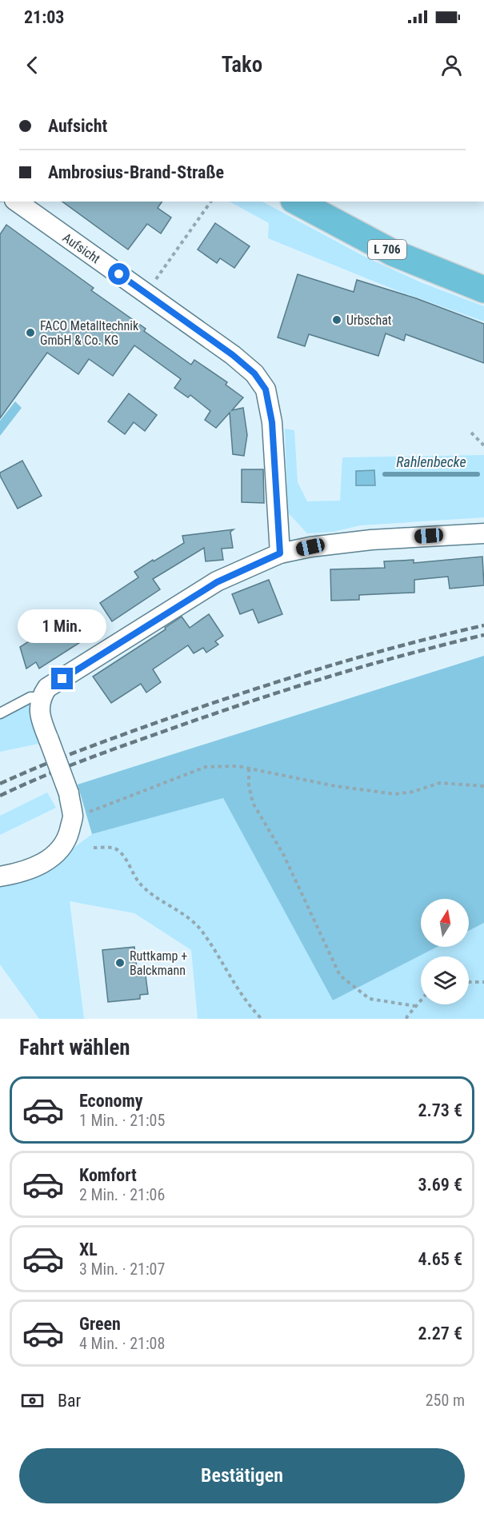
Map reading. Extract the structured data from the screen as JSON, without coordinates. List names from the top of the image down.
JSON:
{
  "streets": {
    "main road": ["L 706"],
    "street": ["Aufsicht"]
  },
  "water": ["Rahlenbecke"],
  "places": ["Urbschat", "FACO Metalltechnik GmbH & Co. KG", "Ruttkamp + Balckmann"],
  "north": "top",
  "page": {
    "status": "21:03",
    "header": "Tako",
    "banner": ["Aufsicht", "Ambrosius-Brand-Straße"],
    "bubble": "1 Min.",
    "heading": "Fahrt wählen",
    "list": [
      {
        "name": "Economy",
        "note": "1 Min. · 21:05",
        "value": "2.73 €"
      },
      {
        "name": "Komfort",
        "note": "2 Min. · 21:06",
        "value": "3.69 €"
      },
      {
        "name": "XL",
        "note": "3 Min. · 21:07",
        "value": "4.65 €"
      },
      {
        "name": "Green",
        "note": "4 Min. · 21:08",
        "value": "2.27 €"
      }
    ],
    "pay": ["Bar", "250 m"],
    "buttons": "Bestätigen"
  }
}
